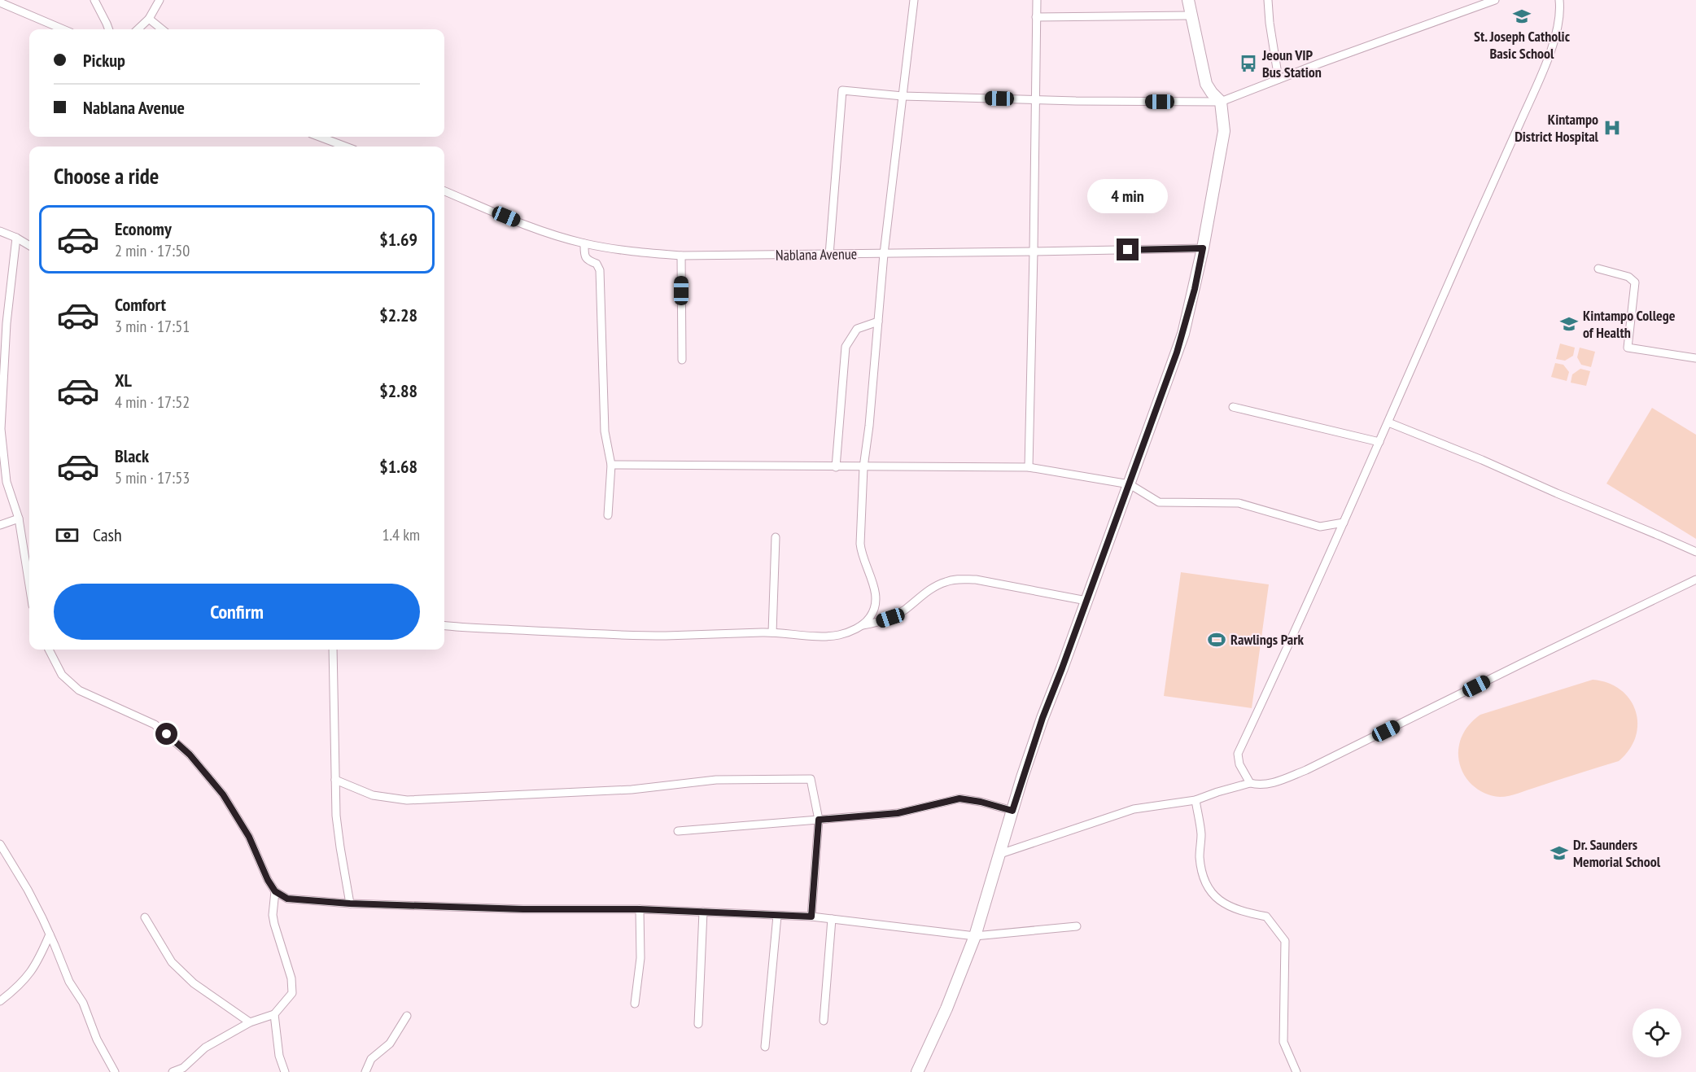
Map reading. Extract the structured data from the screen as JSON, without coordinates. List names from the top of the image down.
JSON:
{
  "streets": {
    "street": ["Nablana Avenue"]
  },
  "places": {
    "school or university": ["St. Joseph Catholic Basic School", "Kintampo College of Health", "Dr. Saunders Memorial School"],
    "bus stop": ["Jeoun VIP Bus Station"],
    "hospital": ["Kintampo District Hospital"],
    "sports": ["Rawlings Park"]
  },
  "page": {
    "banner": ["Pickup", "Nablana Avenue"],
    "heading": "Choose a ride",
    "bubble": "4 min",
    "list": [
      {
        "name": "Economy",
        "note": "2 min · 17:50",
        "value": "$1.69"
      },
      {
        "name": "Comfort",
        "note": "3 min · 17:51",
        "value": "$2.28"
      },
      {
        "name": "XL",
        "note": "4 min · 17:52",
        "value": "$2.88"
      },
      {
        "name": "Black",
        "note": "5 min · 17:53",
        "value": "$1.68"
      }
    ],
    "pay": ["Cash", "1.4 km"],
    "buttons": "Confirm"
  }
}
